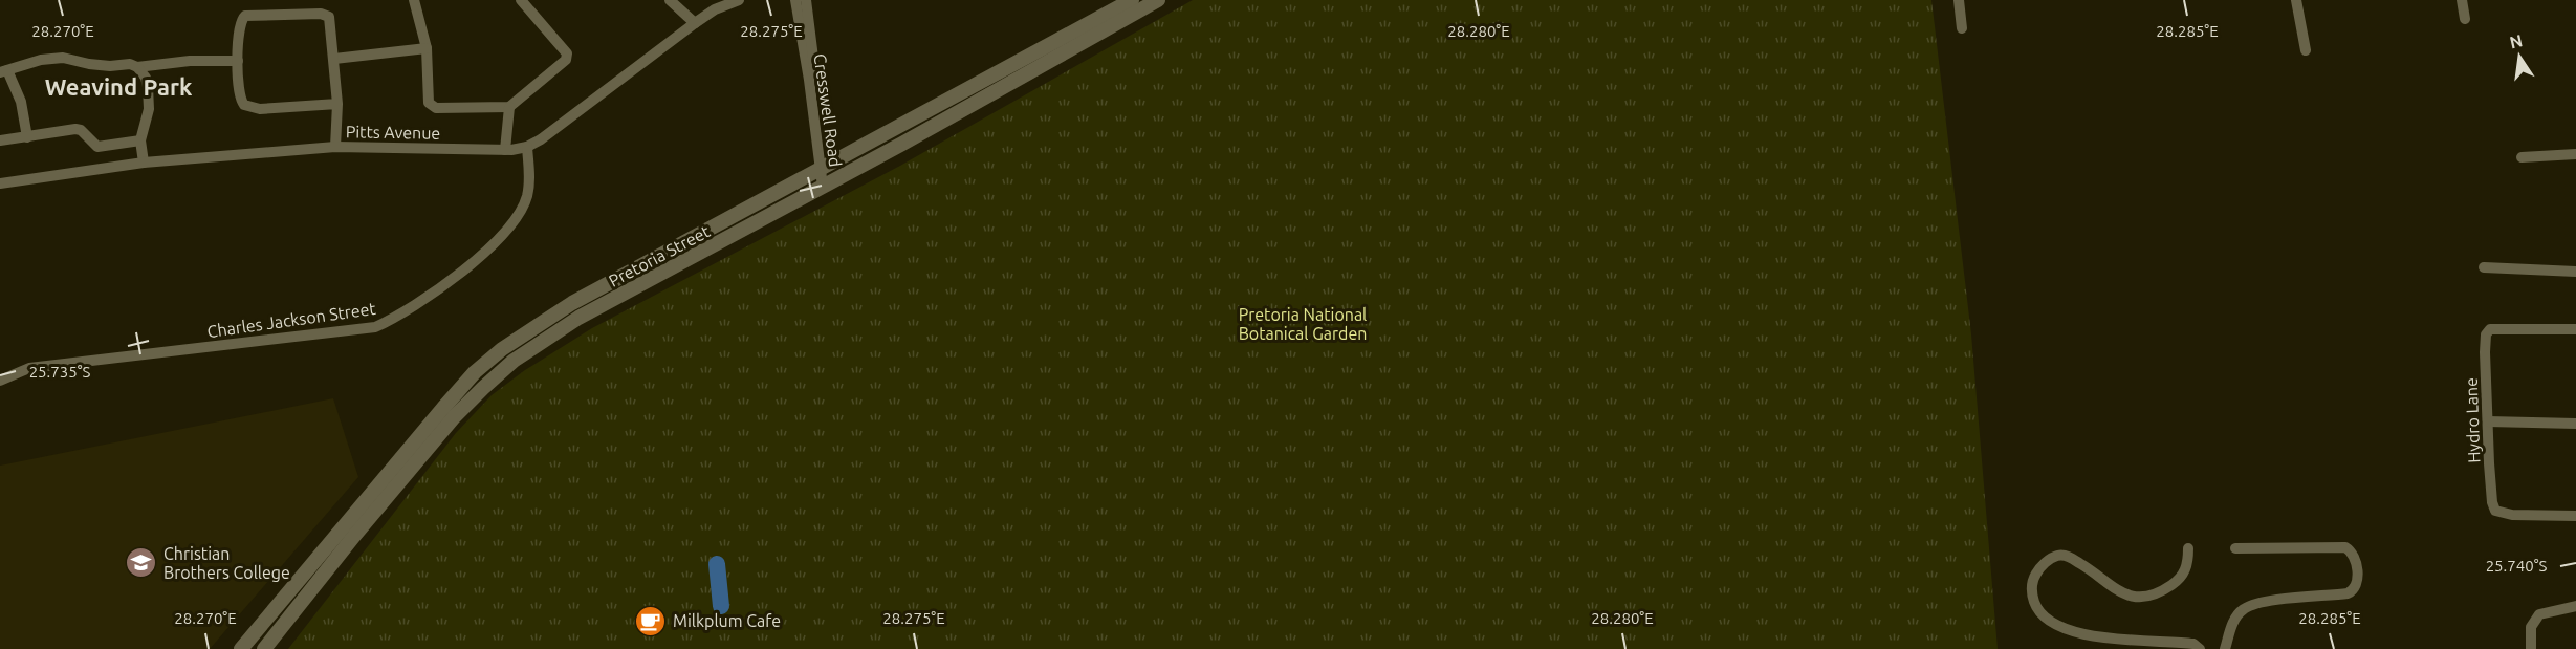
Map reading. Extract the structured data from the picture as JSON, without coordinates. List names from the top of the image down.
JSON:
{
  "streets": {
    "main road": ["Pretoria Street"],
    "street": [
      "Cresswell Road",
      "Pitts Avenue",
      "Charles Jackson Street",
      "Hydro Lane"
    ]
  },
  "crossings": [
    ["Cresswell Road", "Pretoria Street"],
    ["Pitts Avenue", "Charles Jackson Street"]
  ],
  "districts": ["Weavind Park"],
  "parks": ["Pretoria National Botanical Garden"],
  "places": {
    "school or university": ["Christian Brothers College"],
    "cafe": ["Milkplum Cafe"]
  },
  "north": "top",
  "coordinates": [
    "28.270°E",
    "28.275°E",
    "28.280°E",
    "28.285°E",
    "25.735°S",
    "25.740°S"
  ]
}
